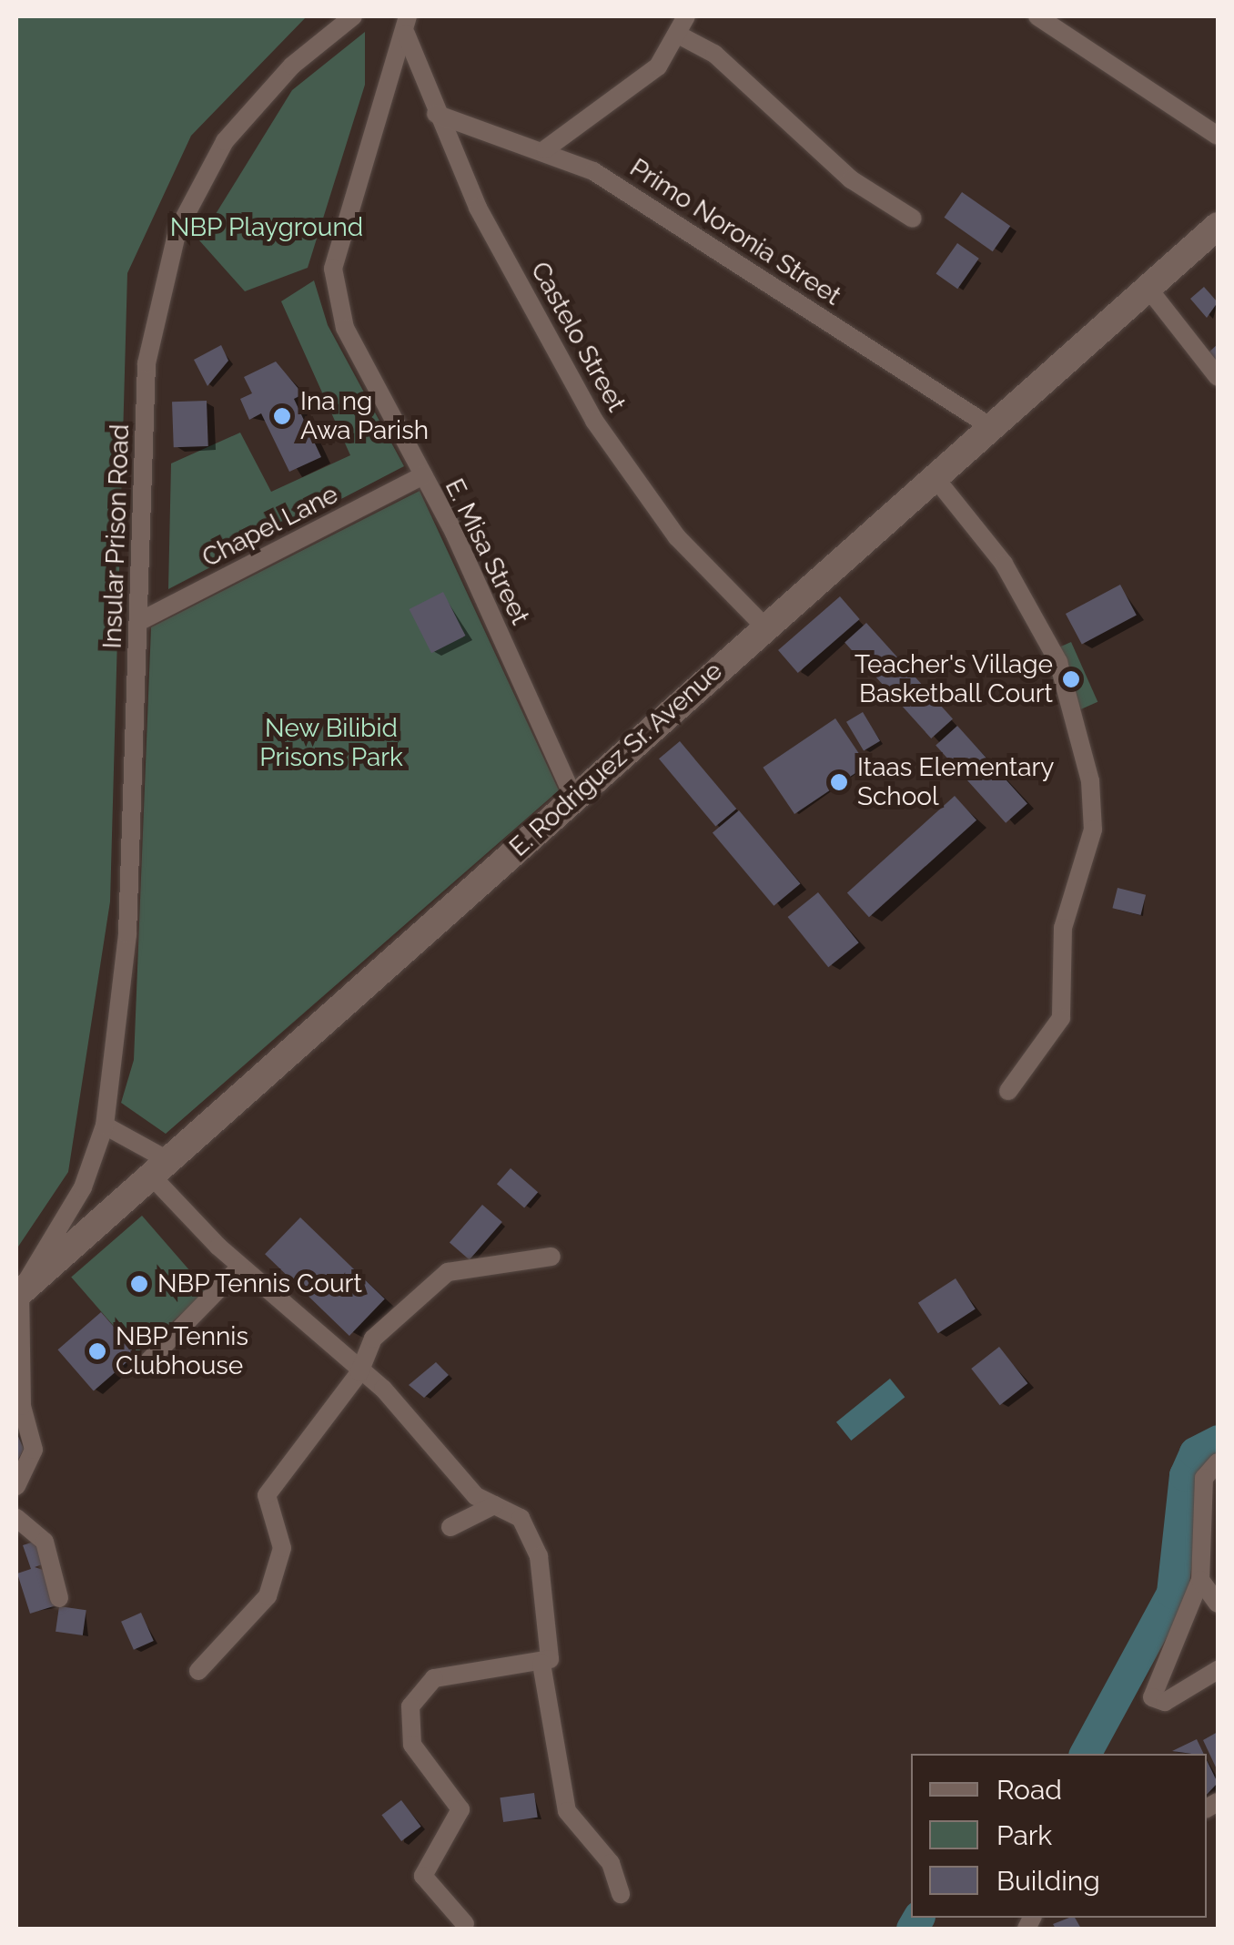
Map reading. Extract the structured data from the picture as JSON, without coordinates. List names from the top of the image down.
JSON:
{
  "streets": {
    "street": [
      "Primo Noronia Street",
      "Castelo Street",
      "Chapel Lane",
      "Insular Prison Road",
      "E. Misa Street",
      "E. Rodriguez Sr. Avenue"
    ]
  },
  "crossings": [
    ["Primo Noronia Street", "Castelo Street"],
    ["Primo Noronia Street", "E. Rodriguez Sr. Avenue"],
    ["Castelo Street", "E. Misa Street"],
    ["Castelo Street", "E. Rodriguez Sr. Avenue"],
    ["Chapel Lane", "Insular Prison Road"],
    ["Chapel Lane", "E. Misa Street"],
    ["Insular Prison Road", "E. Rodriguez Sr. Avenue"],
    ["E. Misa Street", "E. Rodriguez Sr. Avenue"]
  ],
  "parks": ["NBP Playground", "New Bilibid Prisons Park"],
  "places": [
    "Ina ng Awa Parish",
    "Teacher's Village Basketball Court",
    "Itaas Elementary School",
    "NBP Tennis Court",
    "NBP Tennis Clubhouse"
  ],
  "legend": ["Road", "Park", "Building"]
}
